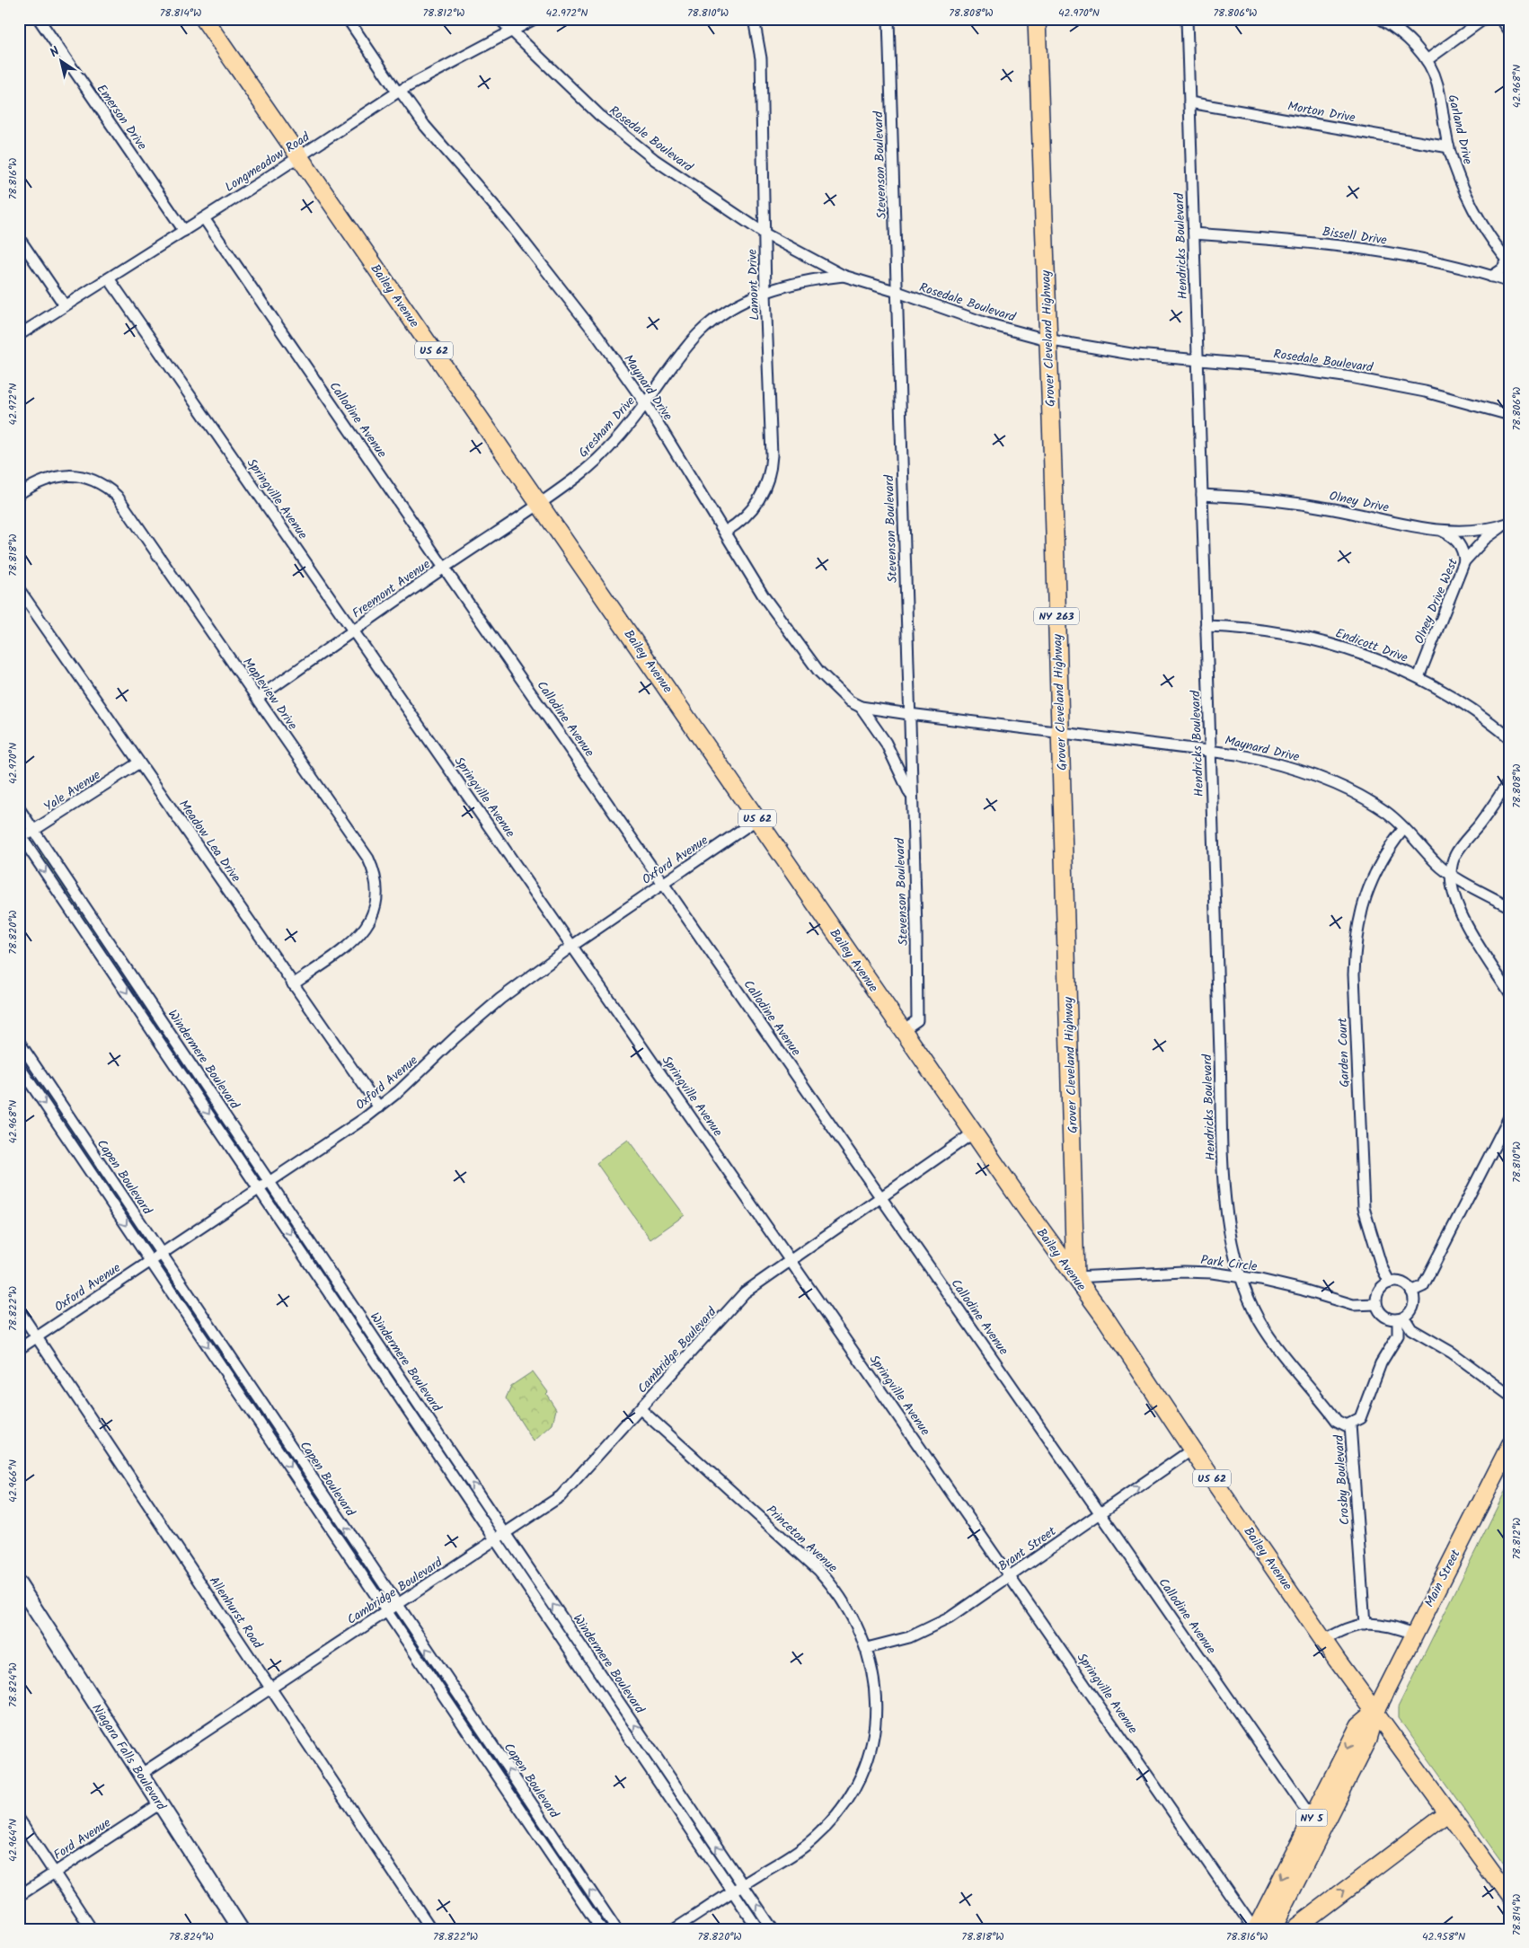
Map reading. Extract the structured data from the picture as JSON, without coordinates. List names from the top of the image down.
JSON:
{
  "streets": {
    "main road": [
      "Bailey Avenue",
      "Grover Cleveland Highway",
      "US 62",
      "NY 263",
      "Main Street",
      "Niagara Falls Boulevard",
      "NY 5"
    ],
    "street": [
      "Morton Drive",
      "Emerson Drive",
      "Garland Drive",
      "Rosedale Boulevard",
      "Longmeadow Road",
      "Stevenson Boulevard",
      "Bissell Drive",
      "Hendricks Boulevard",
      "Lamont Drive",
      "Maynard Drive",
      "Callodine Avenue",
      "Gresham Drive",
      "Springville Avenue",
      "Olney Drive",
      "Freemont Avenue",
      "Olney Drive West",
      "Endicott Drive",
      "Mapleview Drive",
      "Yale Avenue",
      "Meadow Lea Drive",
      "Oxford Avenue",
      "Garden Court",
      "Windermere Boulevard",
      "Capen Boulevard",
      "Park Circle",
      "Cambridge Boulevard",
      "Crosby Boulevard",
      "Princeton Avenue",
      "Brant Street",
      "Allenhurst Road",
      "Ford Avenue"
    ]
  },
  "crossings": [
    ["Morton Drive", "Garland Drive"],
    ["Morton Drive", "Hendricks Boulevard"],
    ["Emerson Drive", "Longmeadow Road"],
    ["Rosedale Boulevard", "Longmeadow Road"],
    ["Rosedale Boulevard", "Stevenson Boulevard"],
    ["Rosedale Boulevard", "Hendricks Boulevard"],
    ["Rosedale Boulevard", "Lamont Drive"],
    ["Rosedale Boulevard", "Grover Cleveland Highway"],
    ["Rosedale Boulevard", "Gresham Drive"],
    ["Longmeadow Road", "Bailey Avenue"],
    ["Longmeadow Road", "Maynard Drive"],
    ["Longmeadow Road", "Callodine Avenue"],
    ["Longmeadow Road", "Springville Avenue"],
    ["Stevenson Boulevard", "Bailey Avenue"],
    ["Stevenson Boulevard", "Maynard Drive"],
    ["Bissell Drive", "Hendricks Boulevard"],
    ["Hendricks Boulevard", "Maynard Drive"],
    ["Hendricks Boulevard", "Olney Drive"],
    ["Hendricks Boulevard", "Endicott Drive"],
    ["Hendricks Boulevard", "Park Circle"],
    ["Hendricks Boulevard", "Crosby Boulevard"],
    ["Lamont Drive", "Maynard Drive"],
    ["Lamont Drive", "Gresham Drive"],
    ["Bailey Avenue", "Grover Cleveland Highway"],
    ["Bailey Avenue", "Gresham Drive"],
    ["Bailey Avenue", "Freemont Avenue"],
    ["Bailey Avenue", "Oxford Avenue"],
    ["Bailey Avenue", "Park Circle"],
    ["Bailey Avenue", "Cambridge Boulevard"],
    ["Bailey Avenue", "Brant Street"],
    ["Bailey Avenue", "Main Street"],
    ["Grover Cleveland Highway", "Maynard Drive"],
    ["Grover Cleveland Highway", "Park Circle"],
    ["Maynard Drive", "Gresham Drive"],
    ["Maynard Drive", "Garden Court"],
    ["Callodine Avenue", "Freemont Avenue"],
    ["Callodine Avenue", "Oxford Avenue"],
    ["Callodine Avenue", "Cambridge Boulevard"],
    ["Callodine Avenue", "Brant Street"],
    ["Callodine Avenue", "Main Street"],
    ["Gresham Drive", "Freemont Avenue"],
    ["Springville Avenue", "Freemont Avenue"],
    ["Springville Avenue", "Oxford Avenue"],
    ["Springville Avenue", "Cambridge Boulevard"],
    ["Springville Avenue", "Brant Street"],
    ["Springville Avenue", "Main Street"],
    ["Olney Drive", "Olney Drive West"],
    ["Freemont Avenue", "Mapleview Drive"],
    ["Olney Drive West", "Endicott Drive"],
    ["Mapleview Drive", "Meadow Lea Drive"],
    ["Yale Avenue", "Meadow Lea Drive"],
    ["Yale Avenue", "Windermere Boulevard"],
    ["Meadow Lea Drive", "Oxford Avenue"],
    ["Oxford Avenue", "Windermere Boulevard"],
    ["Oxford Avenue", "Capen Boulevard"],
    ["Oxford Avenue", "Allenhurst Road"],
    ["Garden Court", "Park Circle"],
    ["Garden Court", "Crosby Boulevard"],
    ["Windermere Boulevard", "Cambridge Boulevard"],
    ["Windermere Boulevard", "Princeton Avenue"],
    ["Capen Boulevard", "Cambridge Boulevard"],
    ["Park Circle", "Crosby Boulevard"],
    ["Cambridge Boulevard", "Princeton Avenue"],
    ["Cambridge Boulevard", "Allenhurst Road"],
    ["Cambridge Boulevard", "Niagara Falls Boulevard"],
    ["Princeton Avenue", "Brant Street"],
    ["Niagara Falls Boulevard", "Ford Avenue"]
  ],
  "north": "top left",
  "coordinates": [
    "78.814°W",
    "78.812°W",
    "42.972°N",
    "78.810°W",
    "78.808°W",
    "42.970°N",
    "78.806°W",
    "42.968°N",
    "78.816°W",
    "78.818°W",
    "78.820°W",
    "78.822°W",
    "42.966°N",
    "78.824°W",
    "42.964°N",
    "42.958°N"
  ]
}
